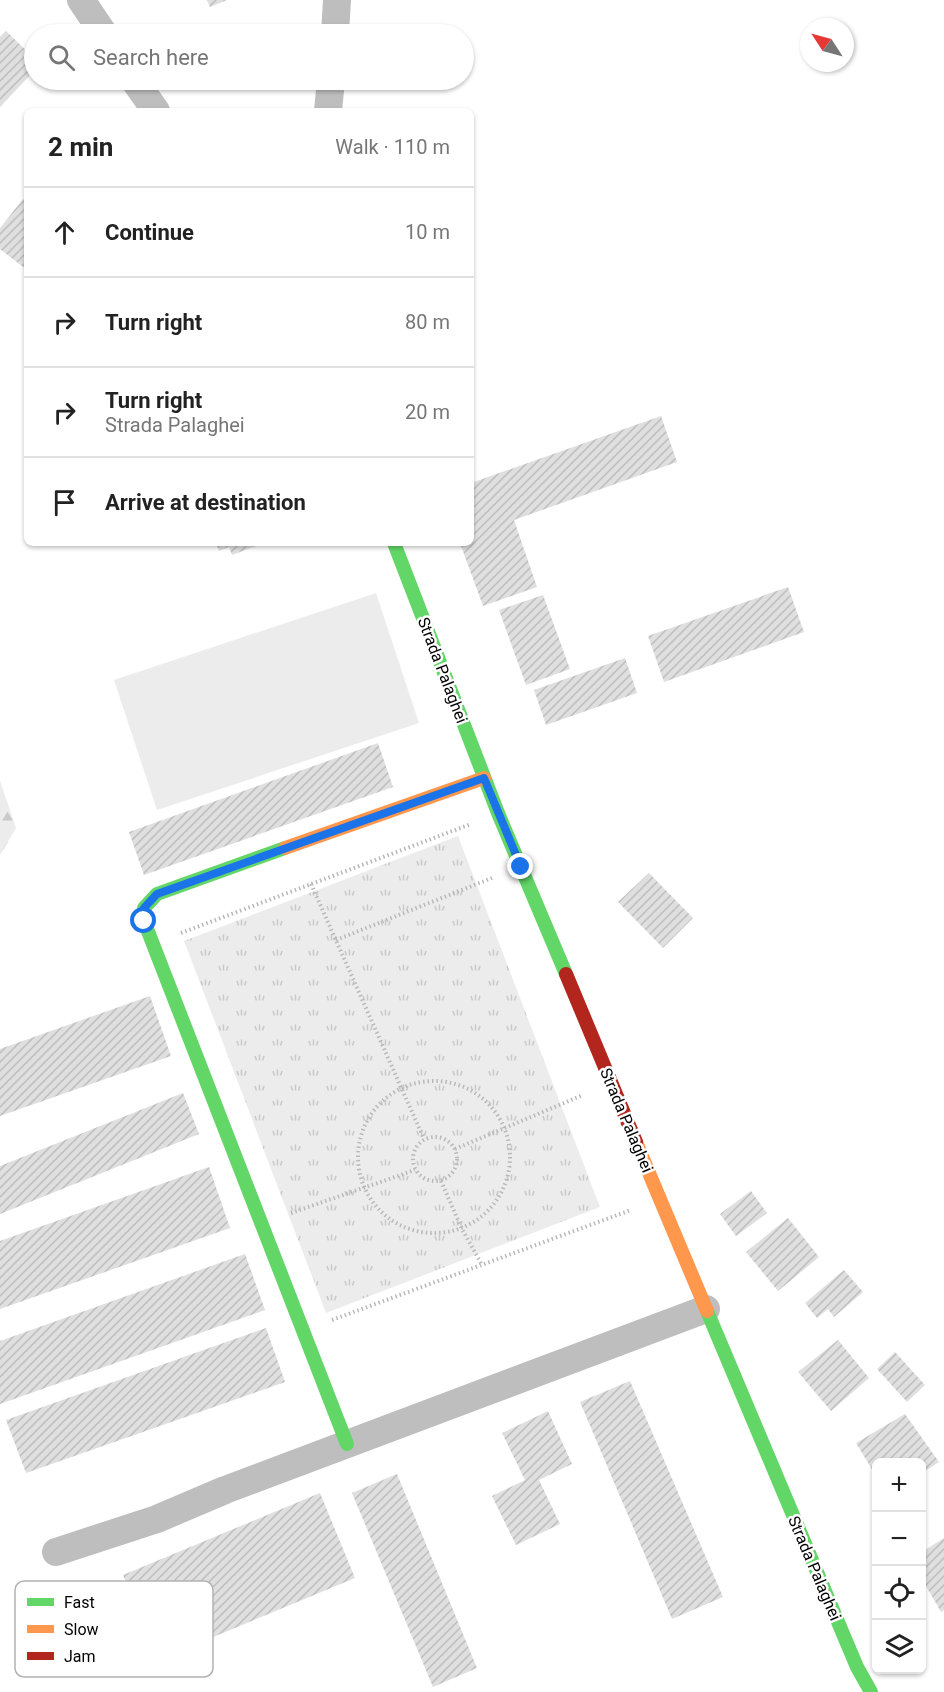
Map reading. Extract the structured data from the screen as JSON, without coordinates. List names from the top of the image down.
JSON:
{
  "streets": {
    "street": ["Strada Palaghei"]
  },
  "legend": ["Fast", "Slow", "Jam"],
  "north": "top left",
  "page": {
    "search": "Search here",
    "heading": ["2 min", "Walk · 110 m"],
    "list": [
      ["Continue", "10 m"],
      ["Turn right", "80 m"],
      ["Turn right", "Strada Palaghei", "20 m"],
      "Arrive at destination"
    ],
    "map_buttons": ["+", "−"]
  }
}
